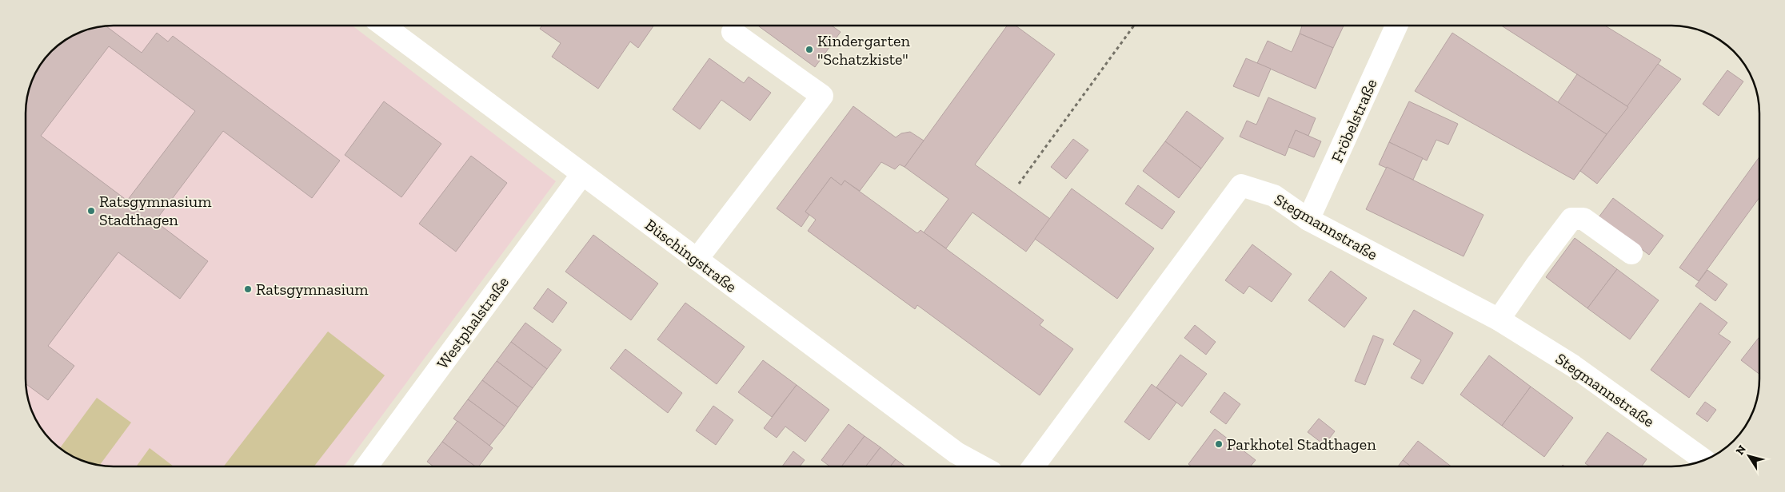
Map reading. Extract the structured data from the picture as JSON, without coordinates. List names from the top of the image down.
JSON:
{
  "streets": {
    "street": [
      "Fröbelstraße",
      "Stegmannstraße",
      "Büschingstraße",
      "Westphalstraße"
    ]
  },
  "crossings": [
    ["Fröbelstraße", "Stegmannstraße"],
    ["Büschingstraße", "Westphalstraße"]
  ],
  "places": [
    "Kindergarten \"Schatzkiste\"",
    "Ratsgymnasium Stadthagen",
    "Ratsgymnasium",
    "Parkhotel Stadthagen"
  ],
  "north": "top left"
}
